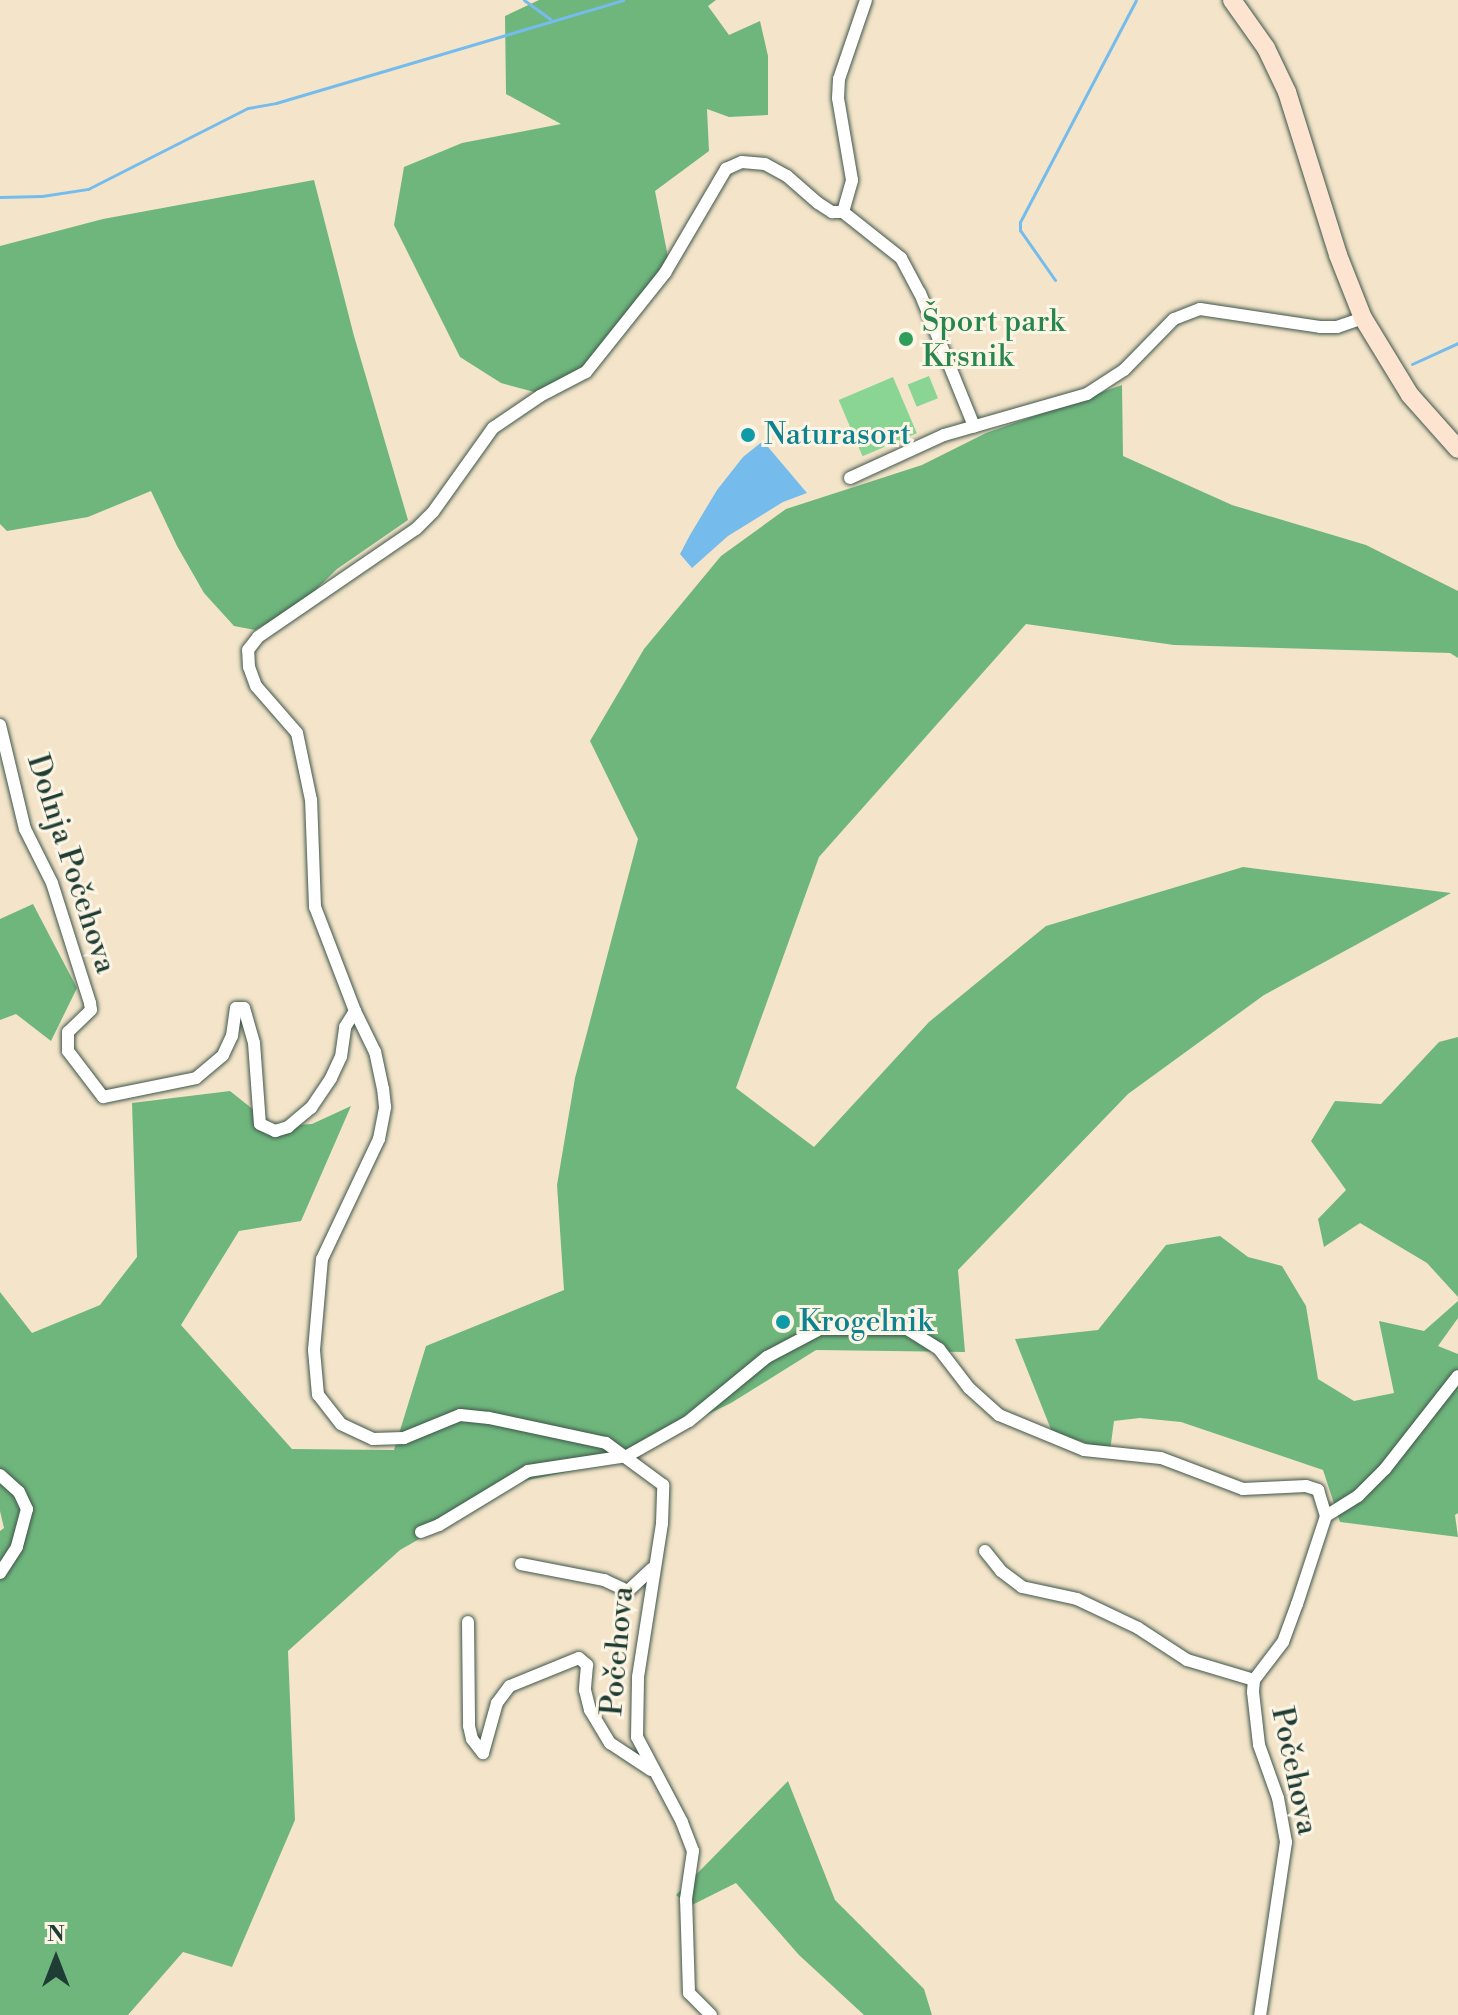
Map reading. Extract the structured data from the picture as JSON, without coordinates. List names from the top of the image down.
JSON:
{
  "streets": {
    "street": ["Dolnja Počehova", "Počehova"]
  },
  "places": ["Šport park Krsnik", "Naturasort", "Krogelnik"],
  "north": "top"
}
